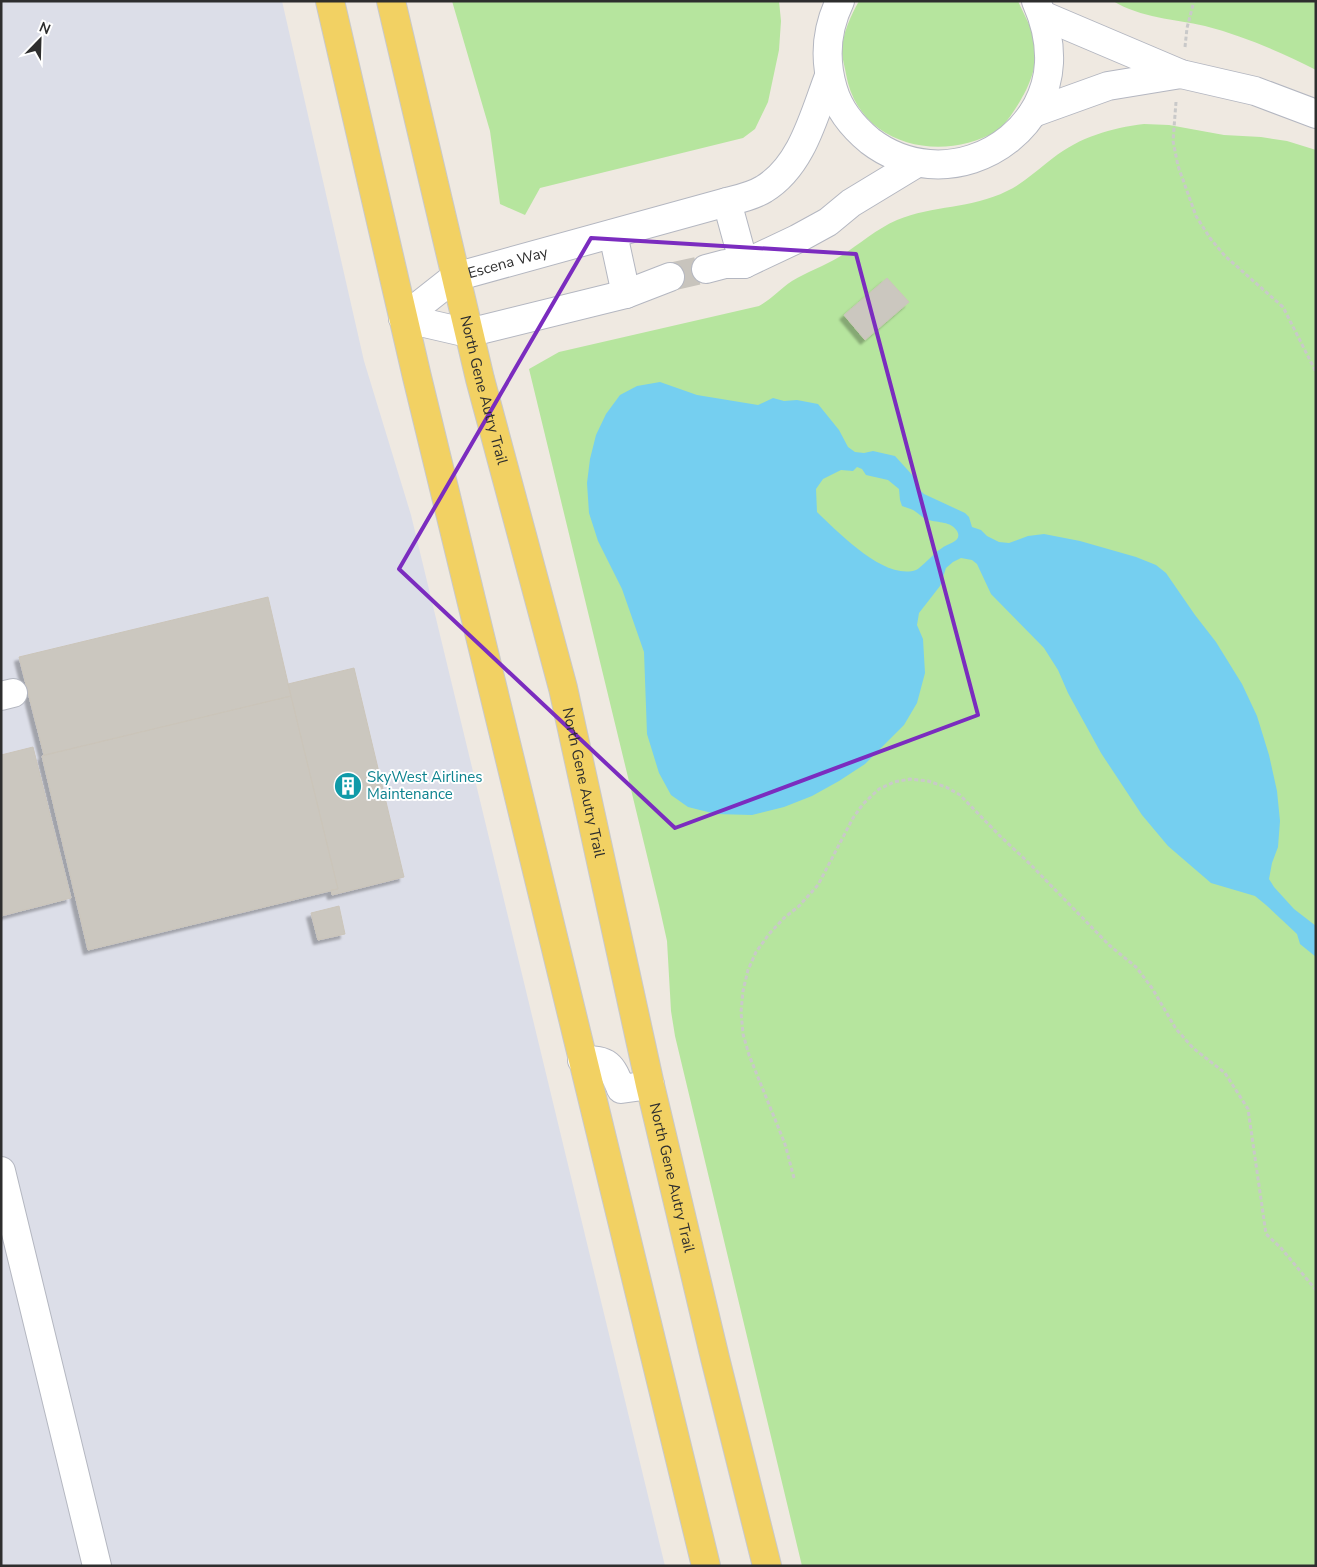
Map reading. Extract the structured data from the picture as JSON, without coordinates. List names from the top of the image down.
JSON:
{
  "streets": {
    "main road": ["North Gene Autry Trail"],
    "street": ["Escena Way"]
  },
  "crossings": [
    ["Escena Way", "North Gene Autry Trail"]
  ],
  "places": {
    "building": ["SkyWest Airlines Maintenance"]
  },
  "north": "top right"
}
